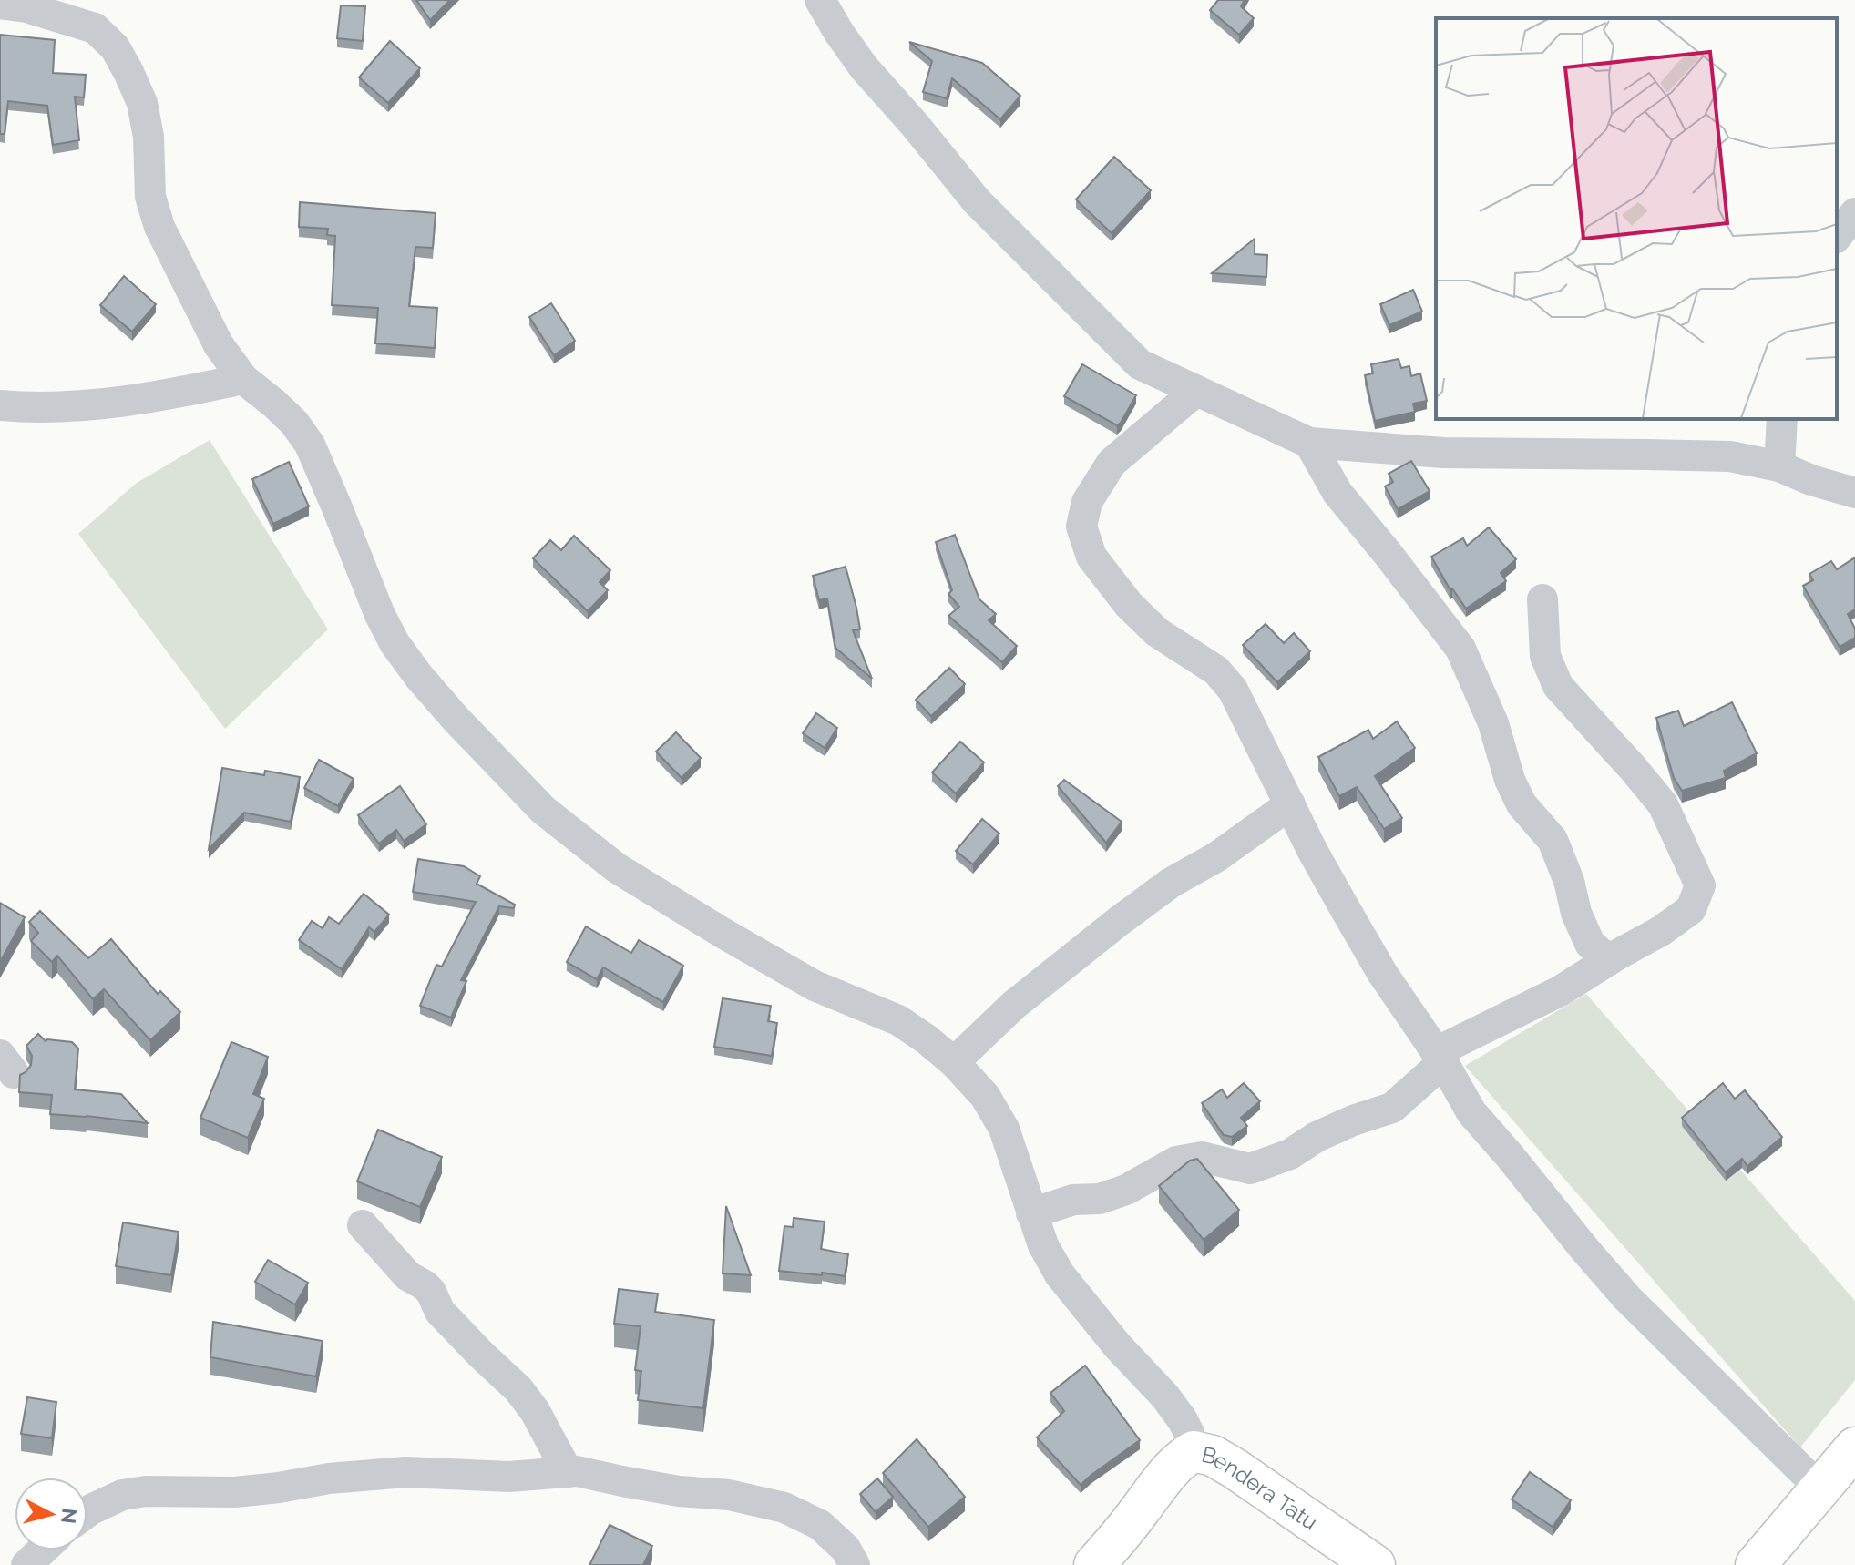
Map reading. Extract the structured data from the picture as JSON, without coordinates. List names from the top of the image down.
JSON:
{
  "streets": {
    "main road": ["Bendera Tatu"]
  },
  "north": "right"
}
